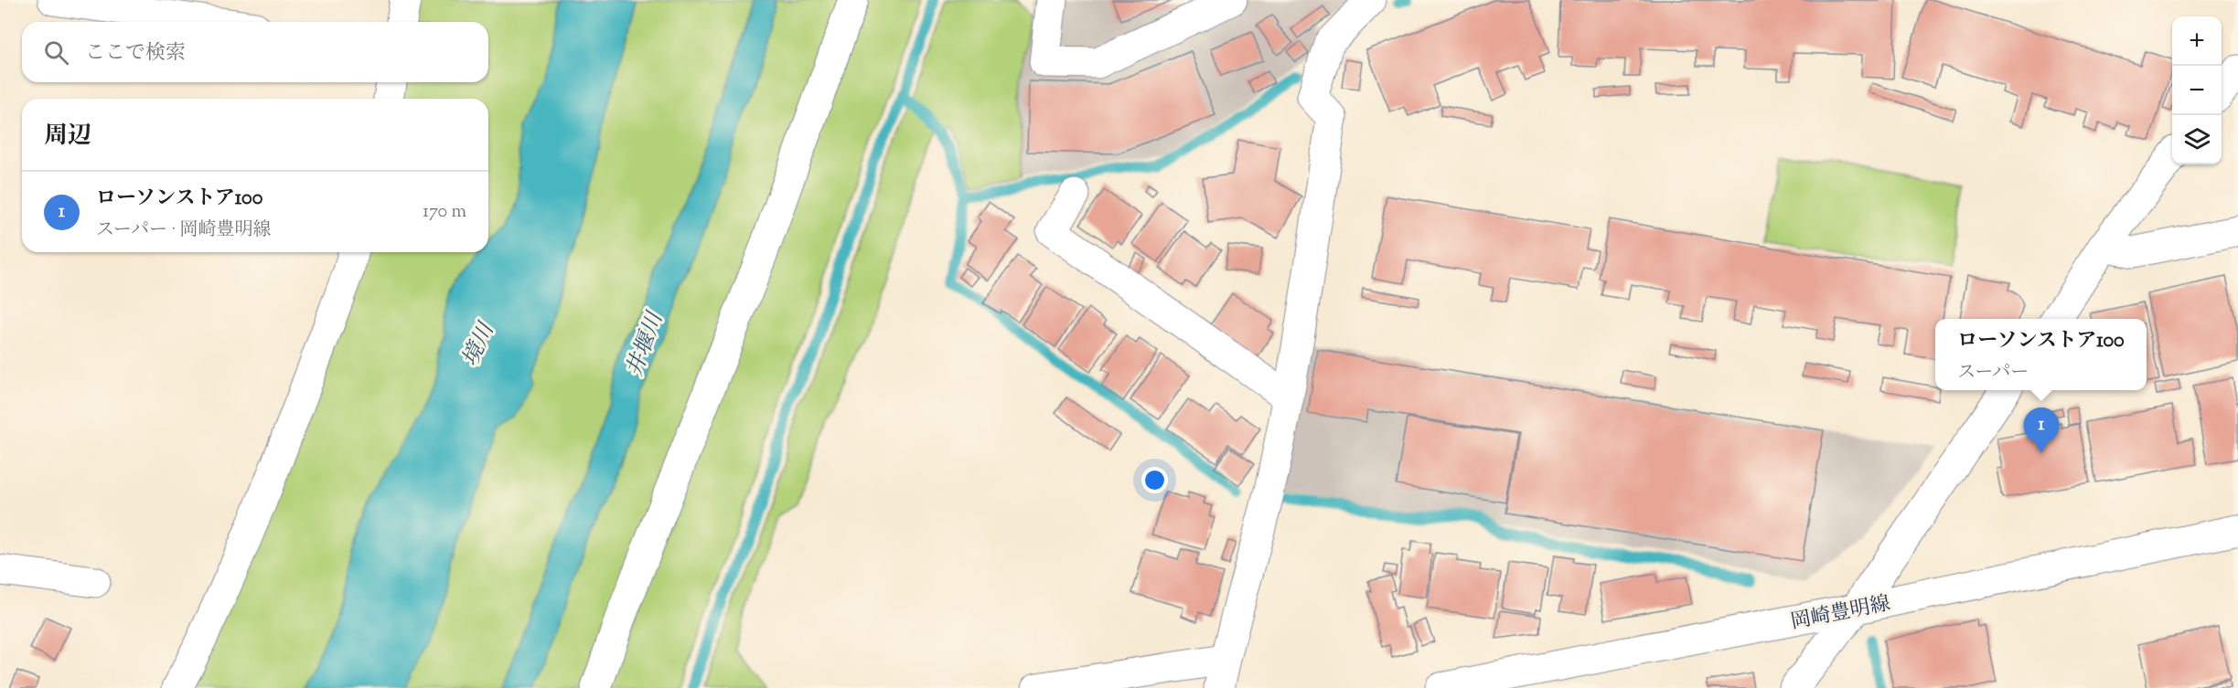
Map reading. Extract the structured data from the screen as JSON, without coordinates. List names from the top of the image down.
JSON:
{
  "streets": {
    "street": ["岡崎豊明線"]
  },
  "water": ["境川", "井堰川"],
  "page": {
    "map_buttons": ["+", "−"],
    "search": "ここで検索",
    "heading": "周辺",
    "list": [
      {
        "mark": "1",
        "name": "ローソンストア100",
        "note": "スーパー · 岡崎豊明線",
        "value": "170 m"
      }
    ],
    "popup": ["ローソンストア100", "スーパー"],
    "pins": "1"
  }
}
